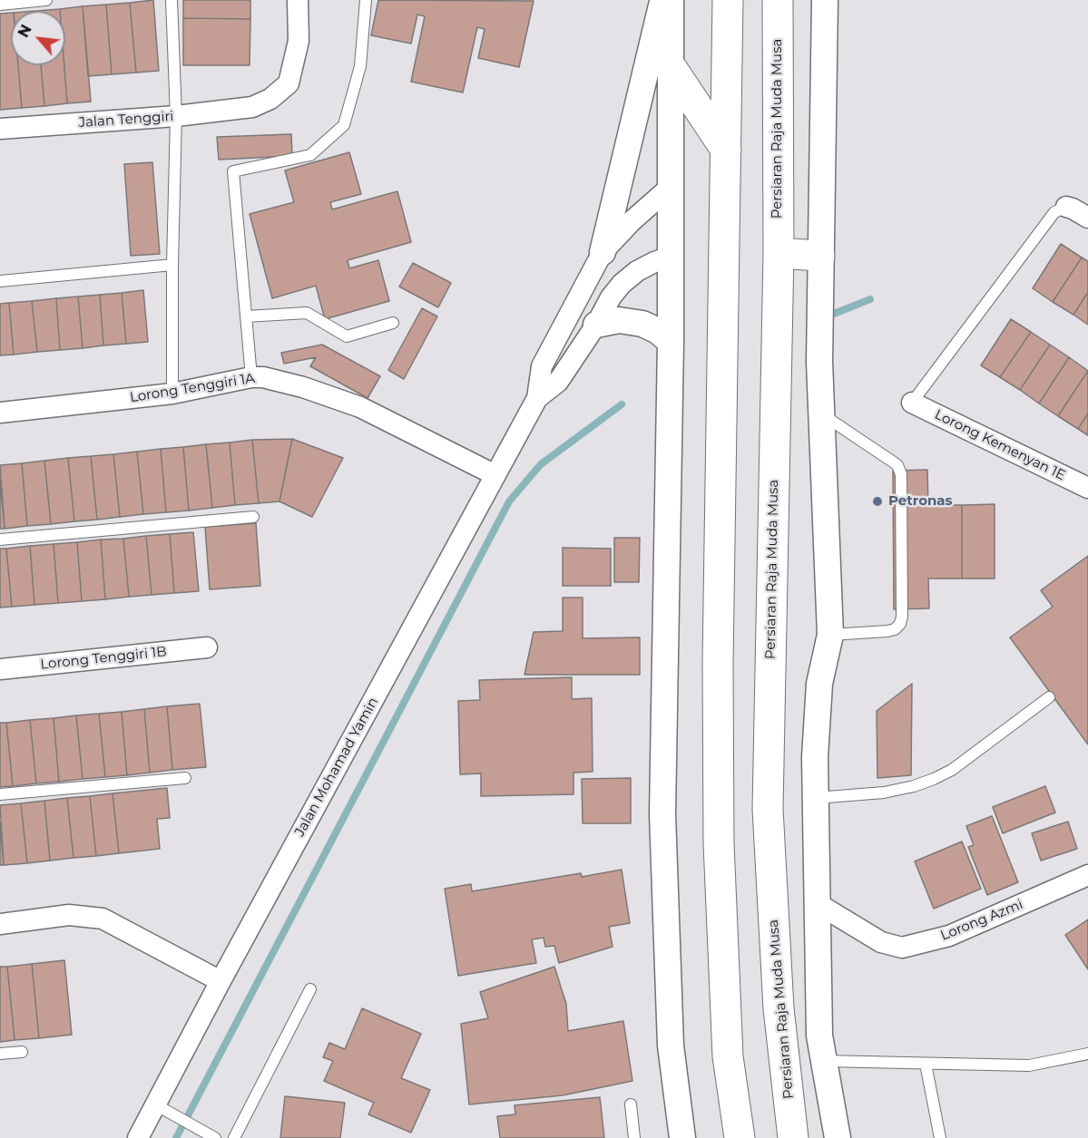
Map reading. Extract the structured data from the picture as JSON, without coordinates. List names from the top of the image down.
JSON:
{
  "streets": {
    "main road": ["Persiaran Raja Muda Musa"],
    "street": [
      "Jalan Tenggiri",
      "Lorong Tenggiri 1A",
      "Lorong Kemenyan 1E",
      "Lorong Tenggiri 1B",
      "Jalan Mohamad Yamin",
      "Lorong Azmi"
    ]
  },
  "crossings": [
    ["Lorong Tenggiri 1A", "Jalan Mohamad Yamin"]
  ],
  "places": ["Petronas"],
  "north": "top left"
}
